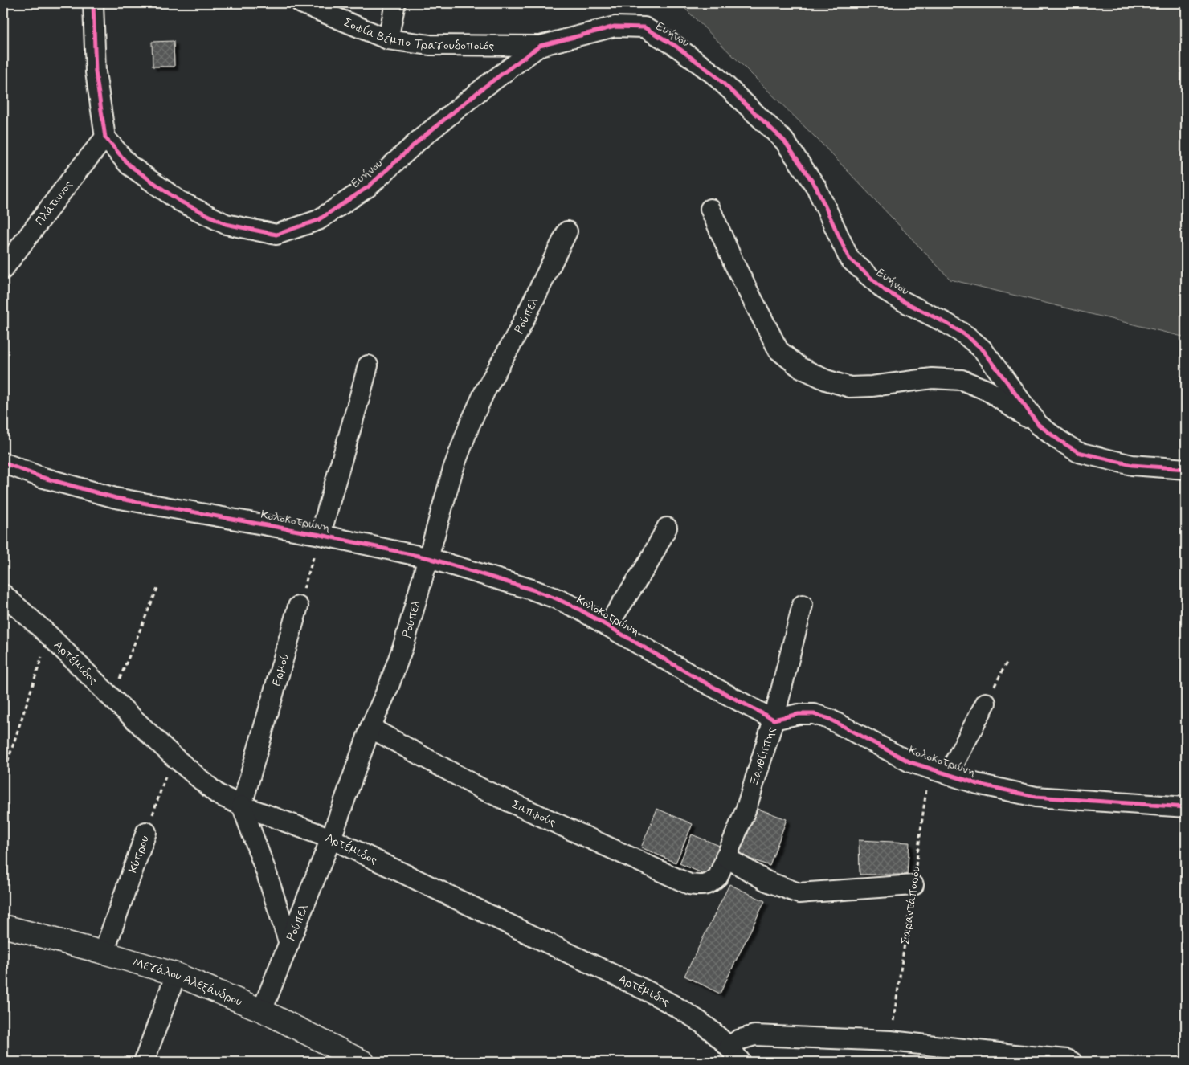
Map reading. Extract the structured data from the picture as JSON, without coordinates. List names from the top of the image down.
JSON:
{
  "streets": {
    "street": [
      "Σοφία Βέμπο Τραγουδοποιός",
      "Ευήνου",
      "Πλάτωνος",
      "Ρούπελ",
      "Κολοκοτρώνη",
      "Αρτέμιδος",
      "Ερμού",
      "Ξανθίππης",
      "Σαπφούς",
      "Κύπρου",
      "Μεγάλου Αλεξάνδρου"
    ],
    "path": ["Σαραντάπορου"]
  },
  "crossings": [
    ["Σοφία Βέμπο Τραγουδοποιός", "Ευήνου"],
    ["Ευήνου", "Πλάτωνος"],
    ["Ρούπελ", "Κολοκοτρώνη"],
    ["Ρούπελ", "Αρτέμιδος"],
    ["Ρούπελ", "Σαπφούς"],
    ["Ρούπελ", "Μεγάλου Αλεξάνδρου"],
    ["Κολοκοτρώνη", "Ξανθίππης"],
    ["Κολοκοτρώνη", "Σαραντάπορου"],
    ["Αρτέμιδος", "Ερμού"],
    ["Αρτέμιδος", "Κύπρου"],
    ["Ξανθίππης", "Σαπφούς"],
    ["Κύπρου", "Μεγάλου Αλεξάνδρου"]
  ]
}
